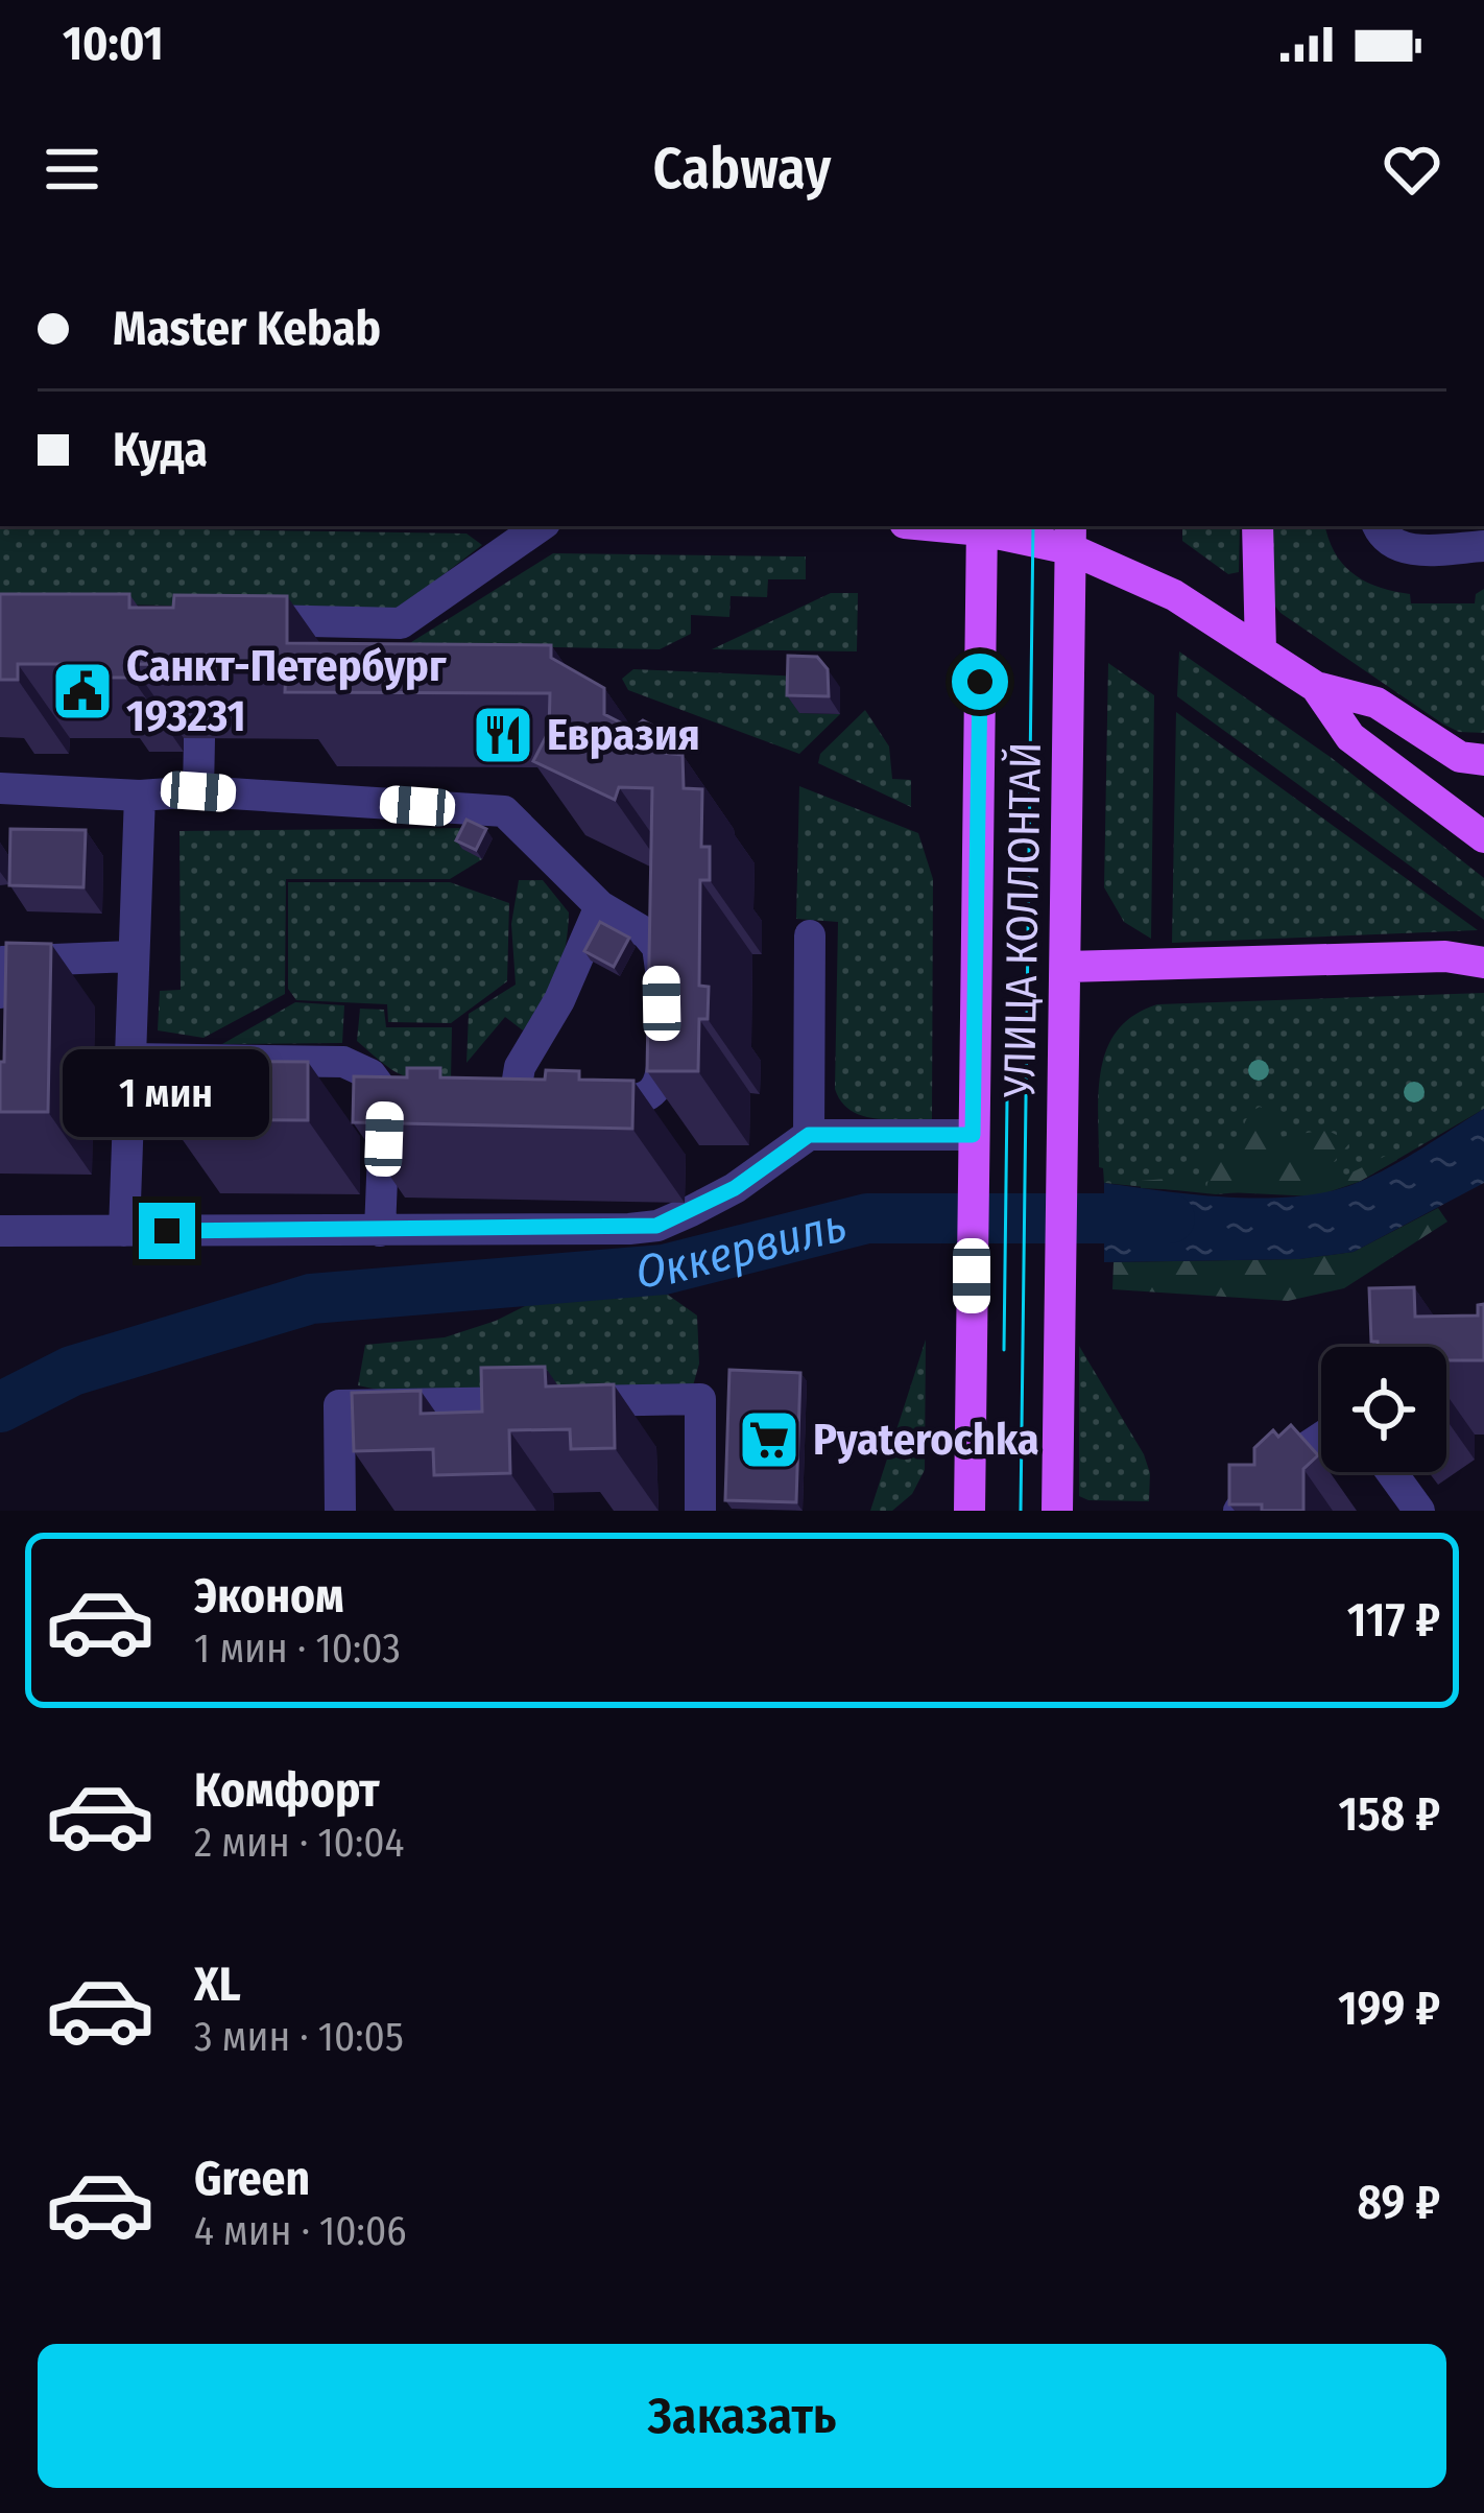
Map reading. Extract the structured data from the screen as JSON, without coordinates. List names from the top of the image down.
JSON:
{
  "streets": {
    "main road": ["УЛИЦА КОЛЛОНТАЙ"]
  },
  "water": ["Оккервиль"],
  "places": {
    "public building": ["Санкт-Петербург 193231"],
    "restaurant": ["Евразия"],
    "supermarket": ["Pyaterochka"]
  },
  "page": {
    "status": "10:01",
    "header": "Cabway",
    "banner": ["Master Kebab", "Куда"],
    "bubble": "1 мин",
    "list": [
      {
        "name": "Эконом",
        "note": "1 мин · 10:03",
        "value": "117 ₽"
      },
      {
        "name": "Комфорт",
        "note": "2 мин · 10:04",
        "value": "158 ₽"
      },
      {
        "name": "XL",
        "note": "3 мин · 10:05",
        "value": "199 ₽"
      },
      {
        "name": "Green",
        "note": "4 мин · 10:06",
        "value": "89 ₽"
      }
    ],
    "buttons": "Заказать"
  }
}
